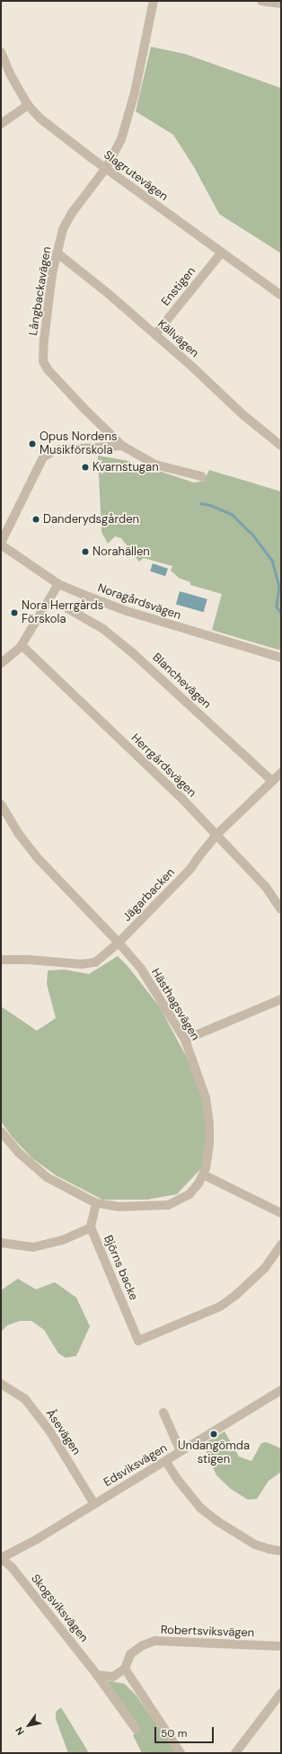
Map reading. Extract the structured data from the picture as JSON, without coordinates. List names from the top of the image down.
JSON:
{
  "streets": {
    "street": [
      "Slagrutevägen",
      "Enstigen",
      "Långbackavägen",
      "Källvägen",
      "Noragårdsvägen",
      "Blanchevägen",
      "Herrgårdsvägen",
      "Jägarbacken",
      "Hästhagsvägen",
      "Björns backe",
      "Åsevägen",
      "Edsviksvägen",
      "Skogsviksvägen",
      "Robertsviksvägen"
    ]
  },
  "crossings": [
    ["Slagrutevägen", "Enstigen"],
    ["Slagrutevägen", "Långbackavägen"],
    ["Enstigen", "Källvägen"],
    ["Långbackavägen", "Källvägen"],
    ["Blanchevägen", "Jägarbacken"],
    ["Herrgårdsvägen", "Jägarbacken"],
    ["Jägarbacken", "Hästhagsvägen"],
    ["Hästhagsvägen", "Björns backe"],
    ["Åsevägen", "Edsviksvägen"],
    ["Edsviksvägen", "Skogsviksvägen"]
  ],
  "places": [
    "Opus Nordens Musikförskola",
    "Kvarnstugan",
    "Danderydsgården",
    "Norahällen",
    "Nora Herrgårds Förskola",
    "Undangömda stigen"
  ],
  "scale_bar": "50 m",
  "north": "bottom left"
}
